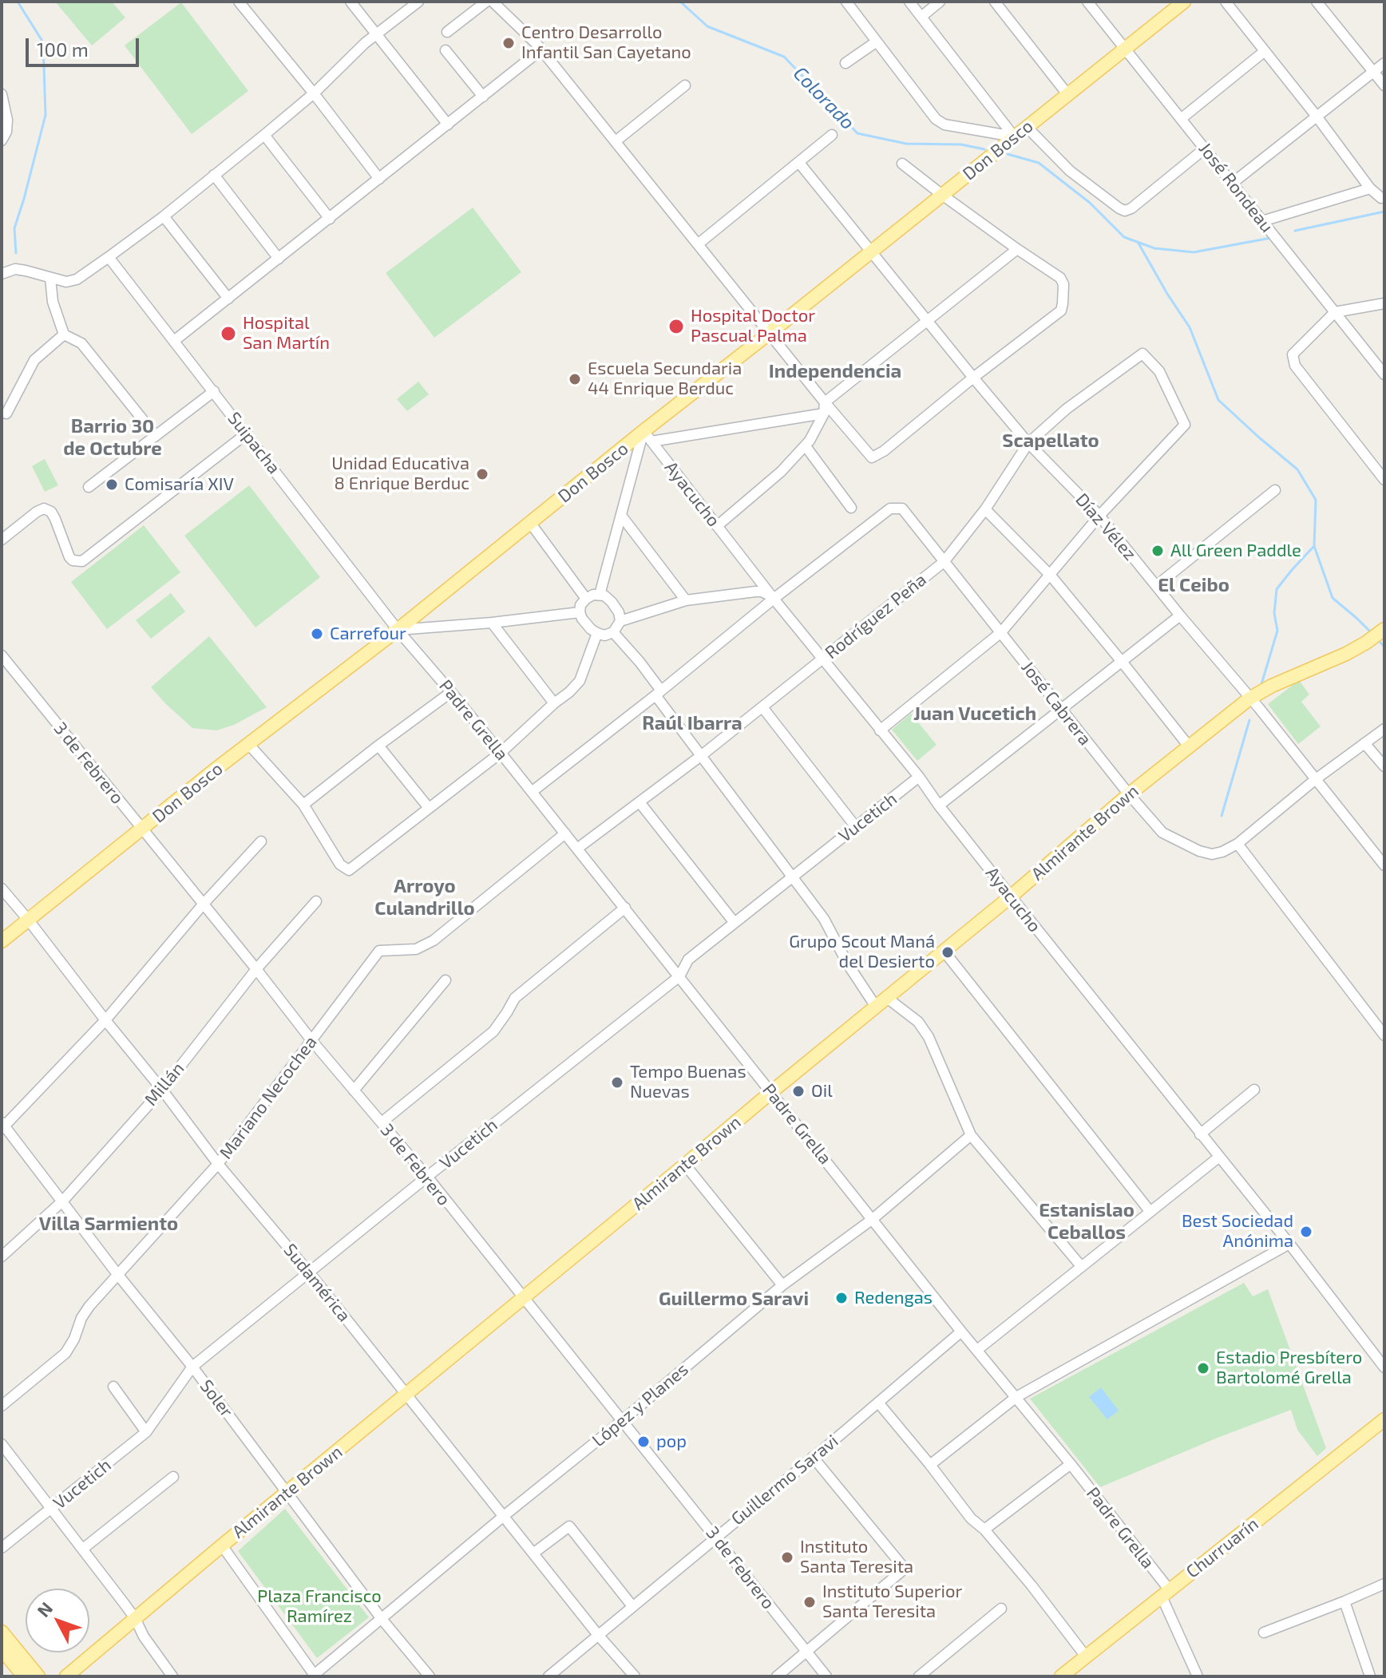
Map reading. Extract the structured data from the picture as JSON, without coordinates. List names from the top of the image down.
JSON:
{
  "streets": {
    "main road": ["Don Bosco", "Almirante Brown", "Churruarín"],
    "street": [
      "José Rondeau",
      "Suipacha",
      "Ayacucho",
      "Díaz Vélez",
      "Rodríguez Peña",
      "José Cabrera",
      "Padre Grella",
      "3 de Febrero",
      "Vucetich",
      "Millán",
      "Mariano Necochea",
      "Sudamérica",
      "Soler",
      "López y Planes",
      "Guillermo Saravi"
    ]
  },
  "crossings": [
    ["Don Bosco", "José Rondeau"],
    ["Don Bosco", "Suipacha"],
    ["Don Bosco", "Ayacucho"],
    ["Don Bosco", "Díaz Vélez"],
    ["Don Bosco", "Padre Grella"],
    ["Don Bosco", "3 de Febrero"],
    ["Don Bosco", "Sudamérica"],
    ["Suipacha", "Padre Grella"],
    ["Ayacucho", "Rodríguez Peña"],
    ["Ayacucho", "José Cabrera"],
    ["Ayacucho", "Vucetich"],
    ["Ayacucho", "Almirante Brown"],
    ["Díaz Vélez", "Rodríguez Peña"],
    ["Díaz Vélez", "Almirante Brown"],
    ["Rodríguez Peña", "José Cabrera"],
    ["Rodríguez Peña", "Padre Grella"],
    ["José Cabrera", "Almirante Brown"],
    ["Padre Grella", "Vucetich"],
    ["Padre Grella", "Almirante Brown"],
    ["Padre Grella", "Mariano Necochea"],
    ["Padre Grella", "López y Planes"],
    ["Padre Grella", "Guillermo Saravi"],
    ["Padre Grella", "Churruarín"],
    ["3 de Febrero", "Vucetich"],
    ["3 de Febrero", "Almirante Brown"],
    ["3 de Febrero", "Millán"],
    ["3 de Febrero", "Mariano Necochea"],
    ["3 de Febrero", "López y Planes"],
    ["3 de Febrero", "Guillermo Saravi"],
    ["Vucetich", "Sudamérica"],
    ["Vucetich", "Soler"],
    ["Almirante Brown", "Sudamérica"],
    ["Almirante Brown", "Soler"],
    ["Millán", "Sudamérica"],
    ["Millán", "Soler"],
    ["Mariano Necochea", "Sudamérica"],
    ["Mariano Necochea", "Soler"],
    ["Sudamérica", "López y Planes"],
    ["Sudamérica", "Guillermo Saravi"],
    ["Soler", "López y Planes"]
  ],
  "districts": [
    "Independencia",
    "Barrio 30 de Octubre",
    "Scapellato",
    "El Ceibo",
    "Juan Vucetich",
    "Raúl Ibarra",
    "Arroyo Culandrillo",
    "Estanislao Ceballos",
    "Villa Sarmiento",
    "Guillermo Saravi"
  ],
  "water": ["Colorado"],
  "parks": ["Plaza Francisco Ramírez"],
  "places": [
    "Centro Desarrollo Infantil San Cayetano",
    "Hospital Doctor Pascual Palma",
    "Hospital San Martín",
    "Escuela Secundaria 44 Enrique Berduc",
    "Unidad Educativa 8 Enrique Berduc",
    "Comisaría XIV",
    "All Green Paddle",
    "Carrefour",
    "Grupo Scout Maná del Desierto",
    "Tempo Buenas Nuevas",
    "Oil",
    "Best Sociedad Anónima",
    "Redengas",
    "Estadio Presbítero Bartolomé Grella",
    "pop",
    "Instituto Santa Teresita",
    "Instituto Superior Santa Teresita"
  ],
  "scale_bar": "100 m",
  "north": "top left"
}
